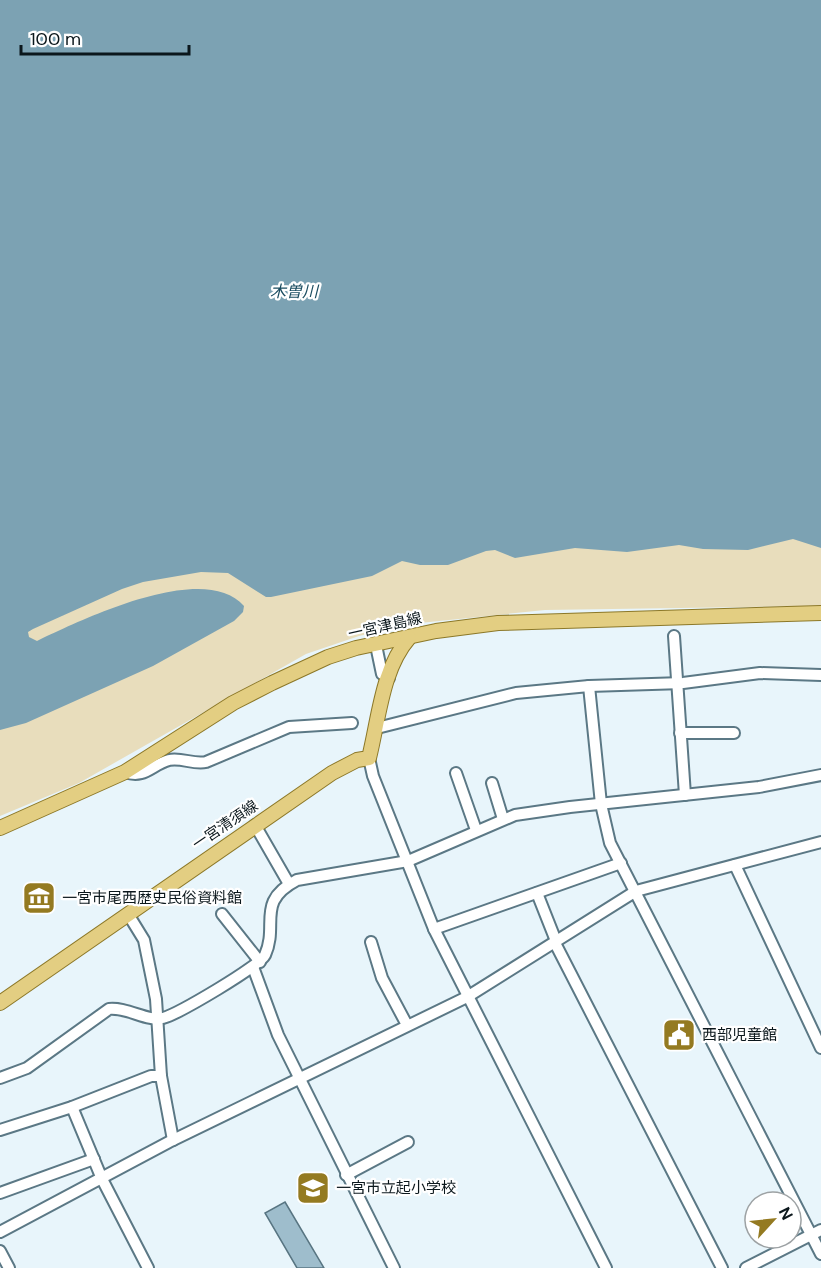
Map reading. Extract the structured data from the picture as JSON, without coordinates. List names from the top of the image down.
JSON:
{
  "streets": {
    "main road": ["一宮津島線", "一宮清須線"]
  },
  "water": ["木曽川"],
  "places": {
    "museum": ["一宮市尾西歴史民俗資料館"],
    "public building": ["西部児童館"],
    "school or university": ["一宮市立起小学校"]
  },
  "scale_bar": "100 m",
  "north": "top right"
}
